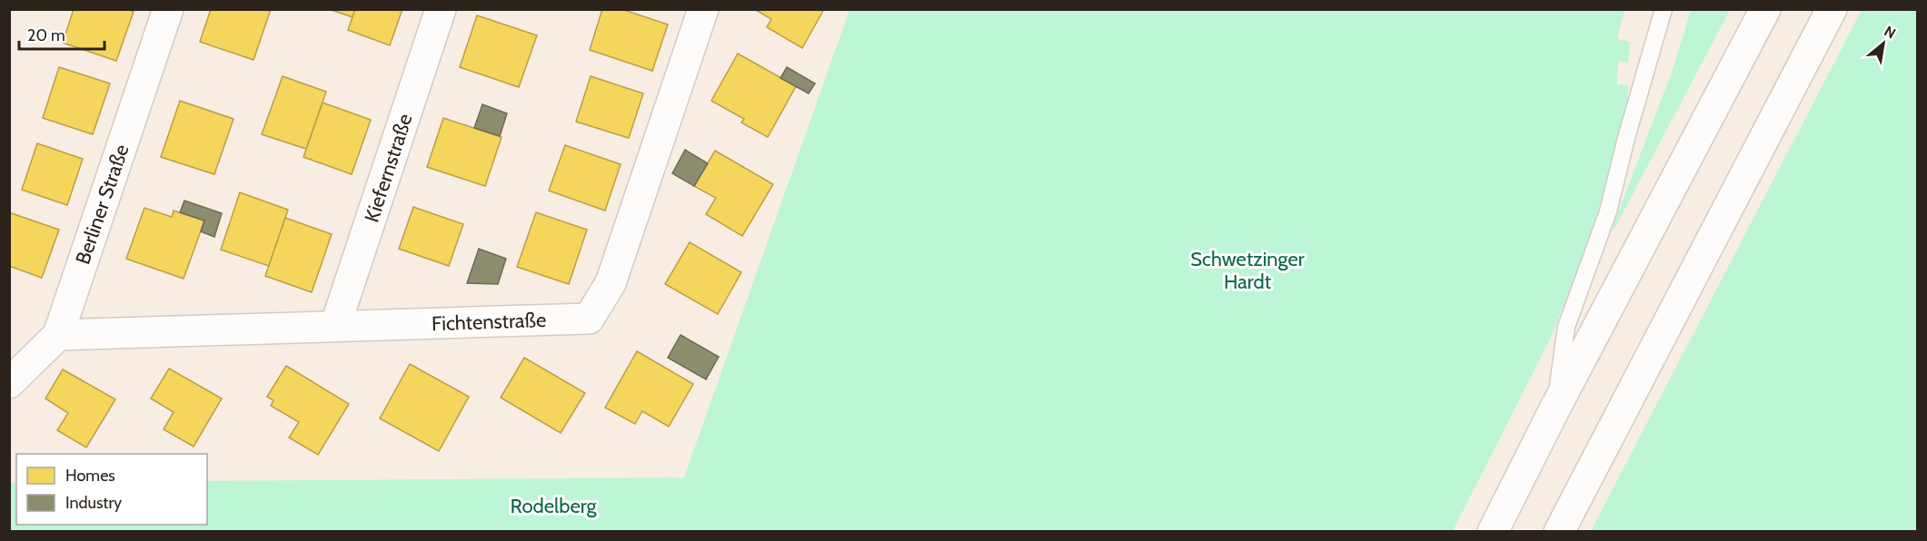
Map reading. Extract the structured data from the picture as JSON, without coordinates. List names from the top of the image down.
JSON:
{
  "streets": {
    "main road": ["Kiefernstraße", "Berliner Straße", "Fichtenstraße"]
  },
  "crossings": [
    ["Kiefernstraße", "Fichtenstraße"],
    ["Berliner Straße", "Fichtenstraße"]
  ],
  "parks": ["Schwetzinger Hardt", "Rodelberg"],
  "legend": ["Homes", "Industry"],
  "scale_bar": "20 m",
  "north": "top right"
}
